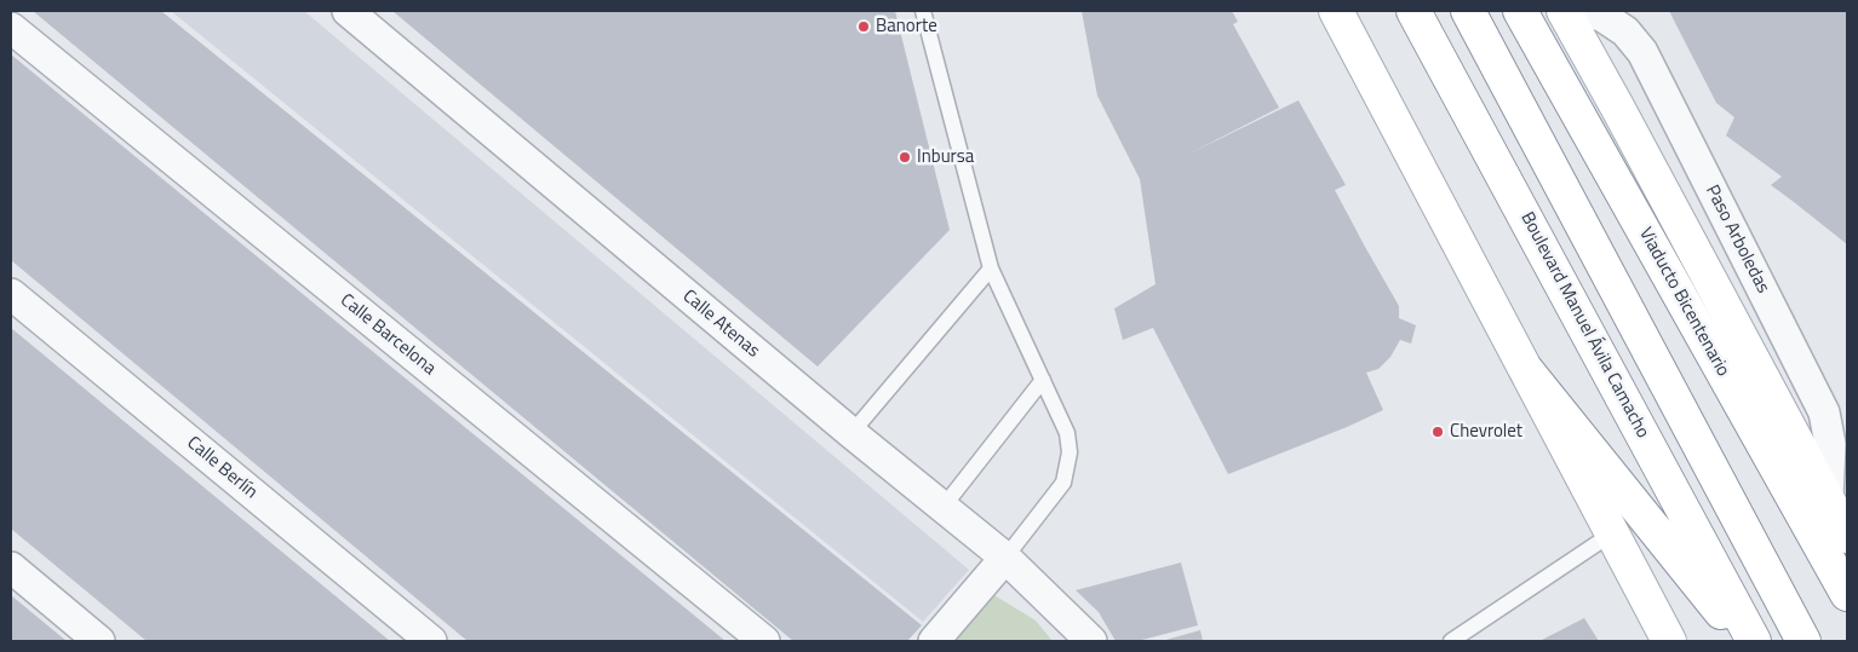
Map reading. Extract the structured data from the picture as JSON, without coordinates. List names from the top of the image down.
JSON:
{
  "streets": {
    "main road": ["Viaducto Bicentenario", "Boulevard Manuel Ávila Camacho"],
    "street": [
      "Paso Arboledas",
      "Calle Atenas",
      "Calle Barcelona",
      "Calle Berlín"
    ]
  },
  "places": ["Banorte", "Inbursa", "Chevrolet"]
}
